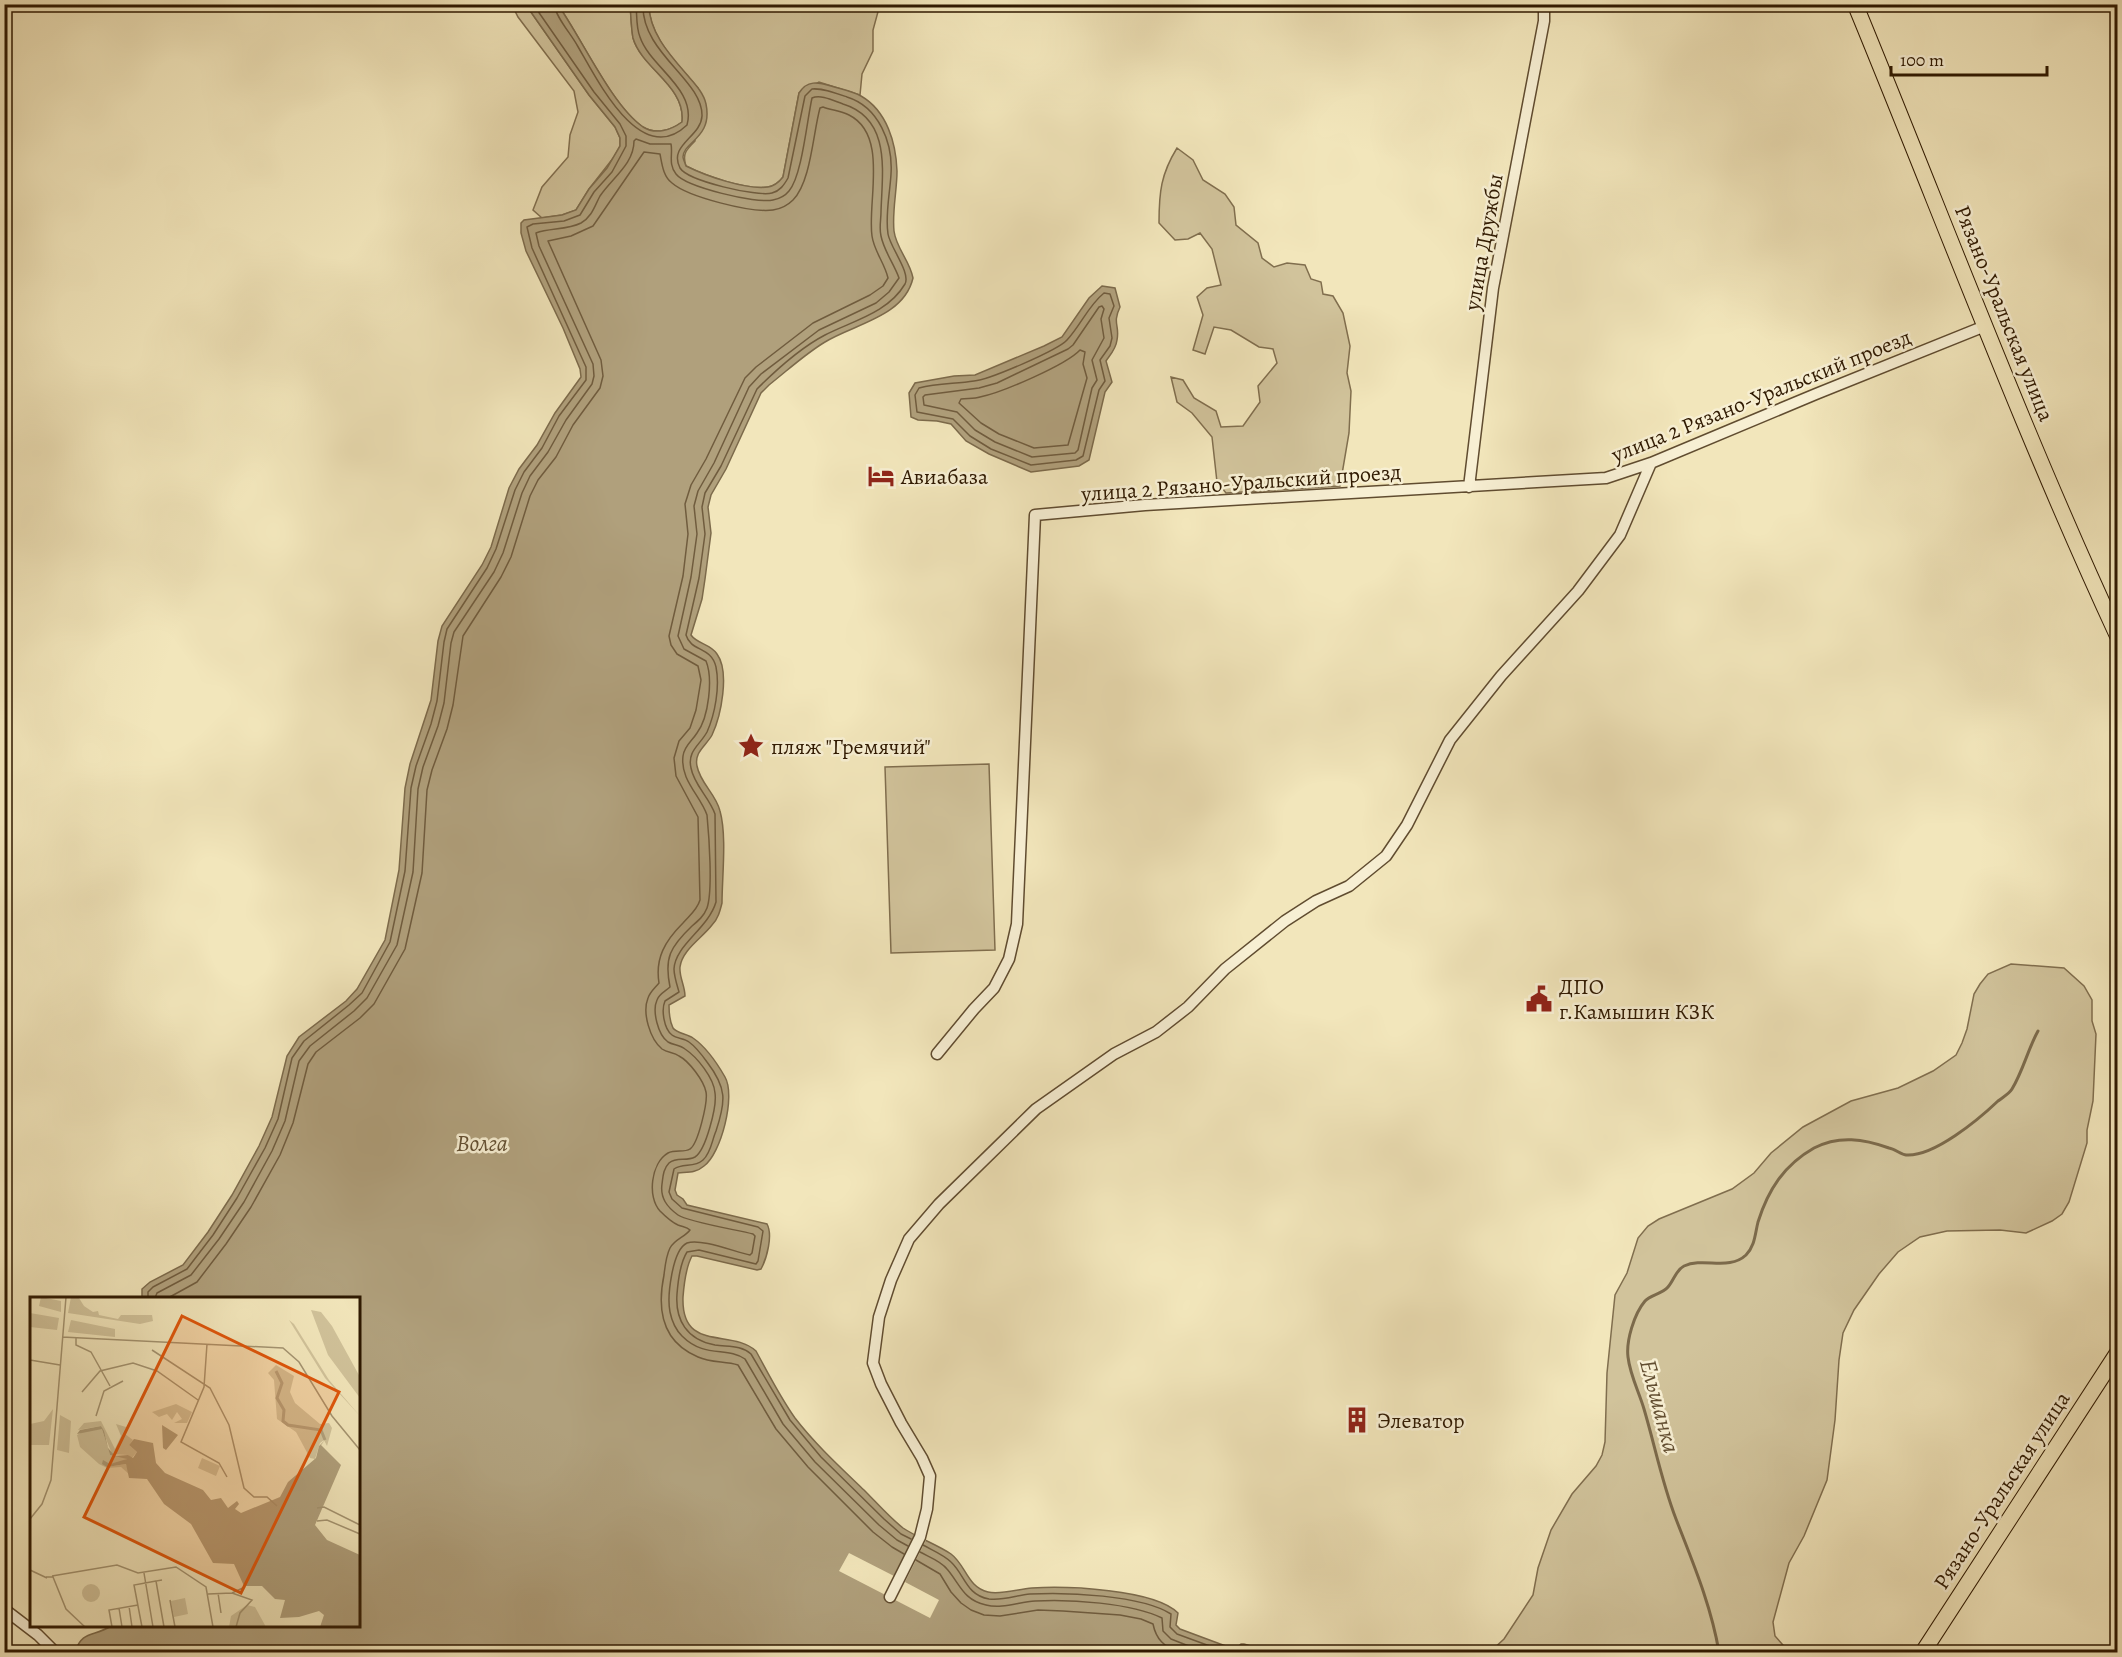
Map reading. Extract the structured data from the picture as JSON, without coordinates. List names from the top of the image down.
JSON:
{
  "streets": {
    "main road": ["Рязано-Уральская улица"],
    "street": ["улица Дружбы", "улица 2 Рязано-Уральский проезд"]
  },
  "crossings": [
    ["улица Дружбы", "улица 2 Рязано-Уральский проезд"],
    ["Рязано-Уральская улица", "улица 2 Рязано-Уральский проезд"]
  ],
  "water": ["Волга", "Ельшанка"],
  "places": {
    "hotel": ["Авиабаза"],
    "place": ["пляж \"Гремячий\""],
    "public building": ["ДПО г.Камышин КЗК"],
    "building": ["Элеватор"]
  },
  "scale_bar": "100 m"
}
